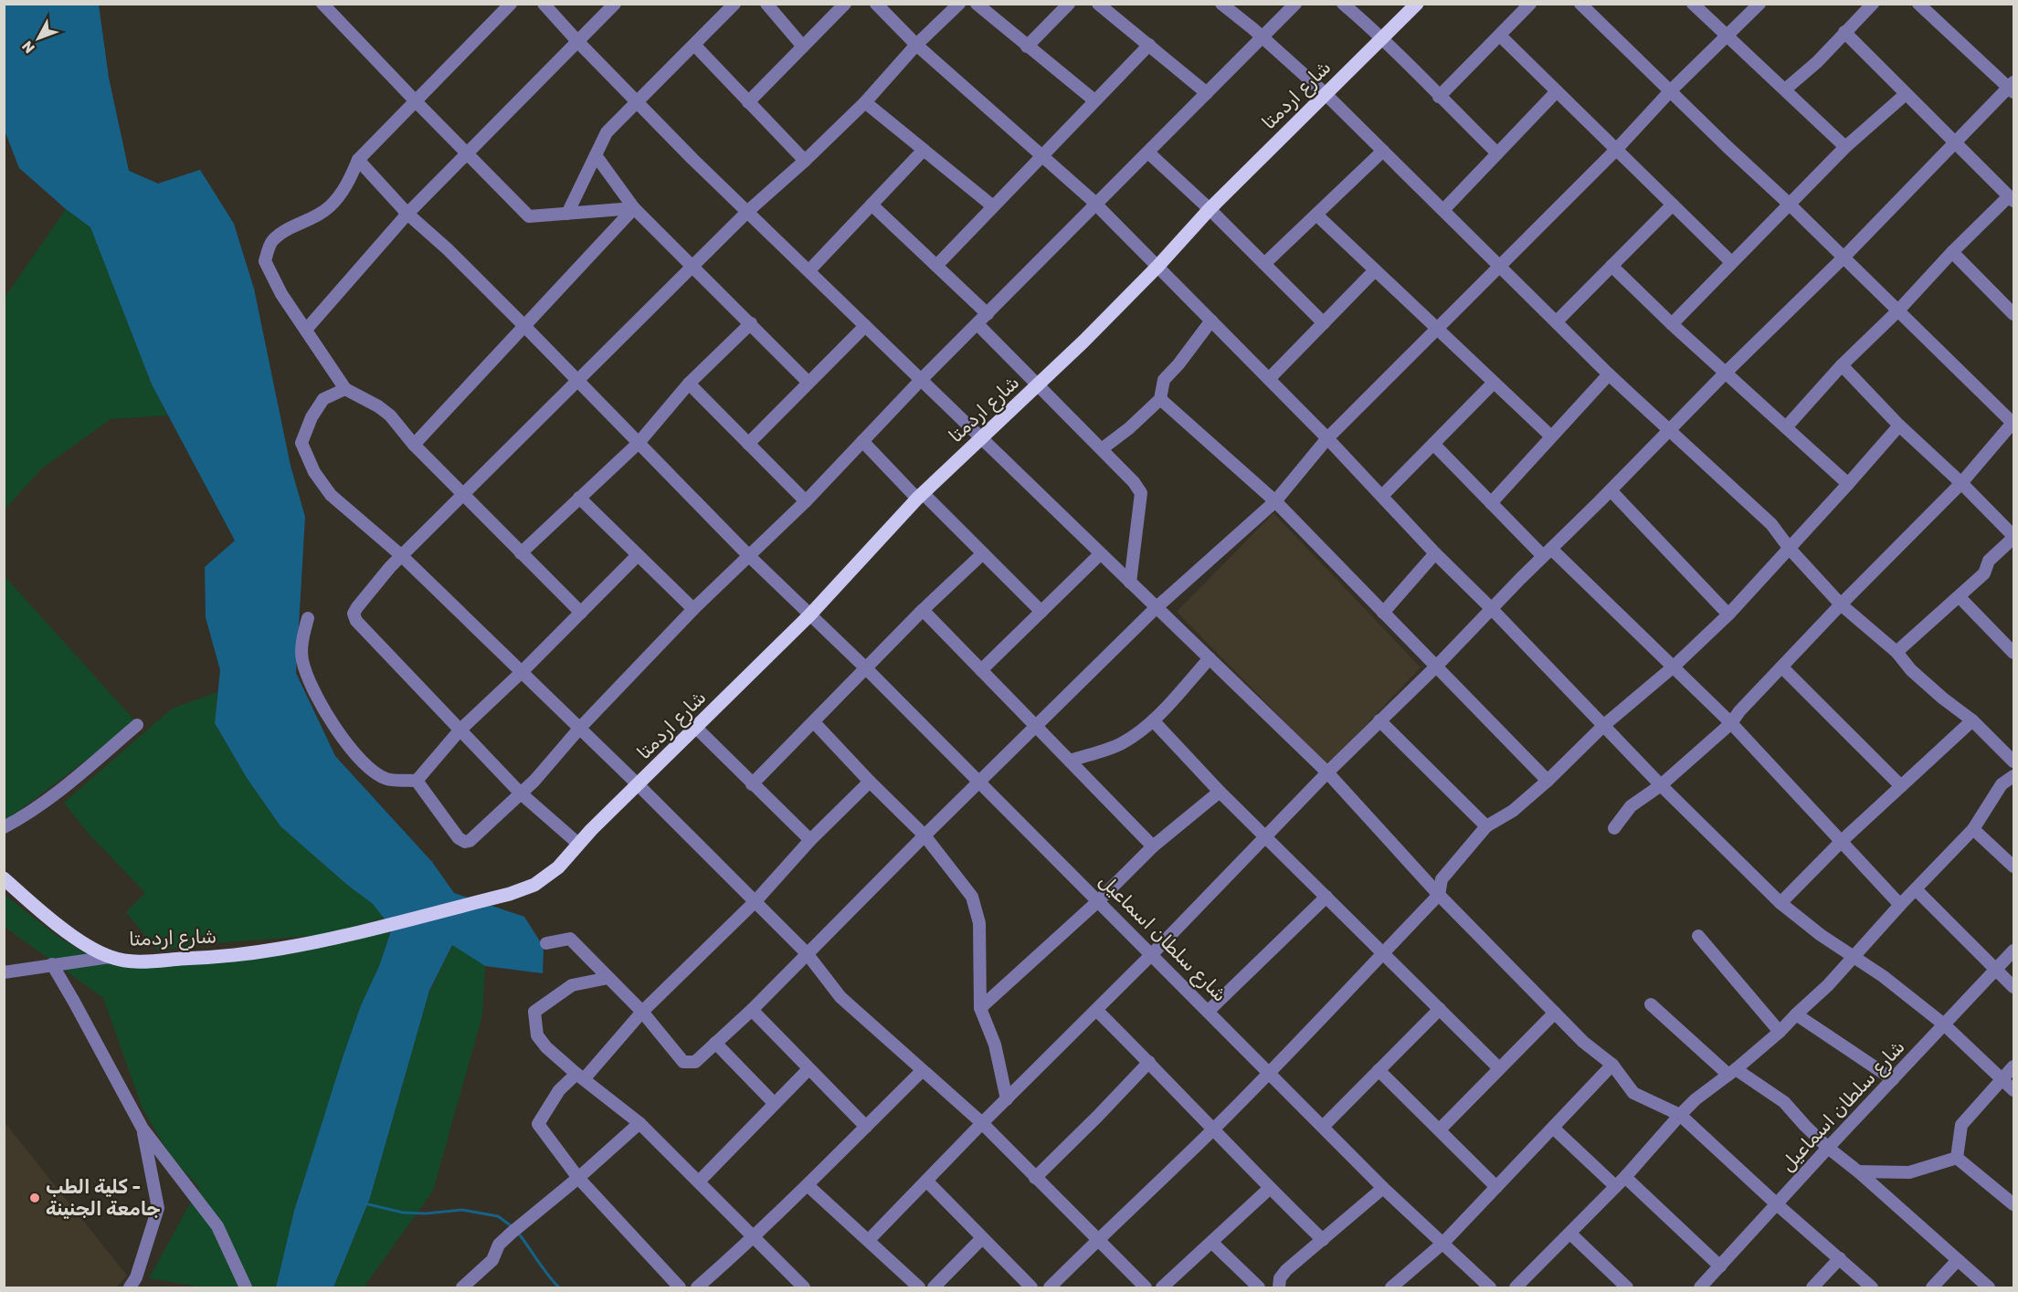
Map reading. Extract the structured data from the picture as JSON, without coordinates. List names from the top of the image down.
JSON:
{
  "streets": {
    "main road": ["شارع اردمتا"],
    "street": ["شارع سلطان اسماعيل"]
  },
  "crossings": [
    ["شارع اردمتا", "شارع سلطان اسماعيل"]
  ],
  "places": ["كلية الطب - جامعة الجنينة"],
  "north": "bottom left"
}
